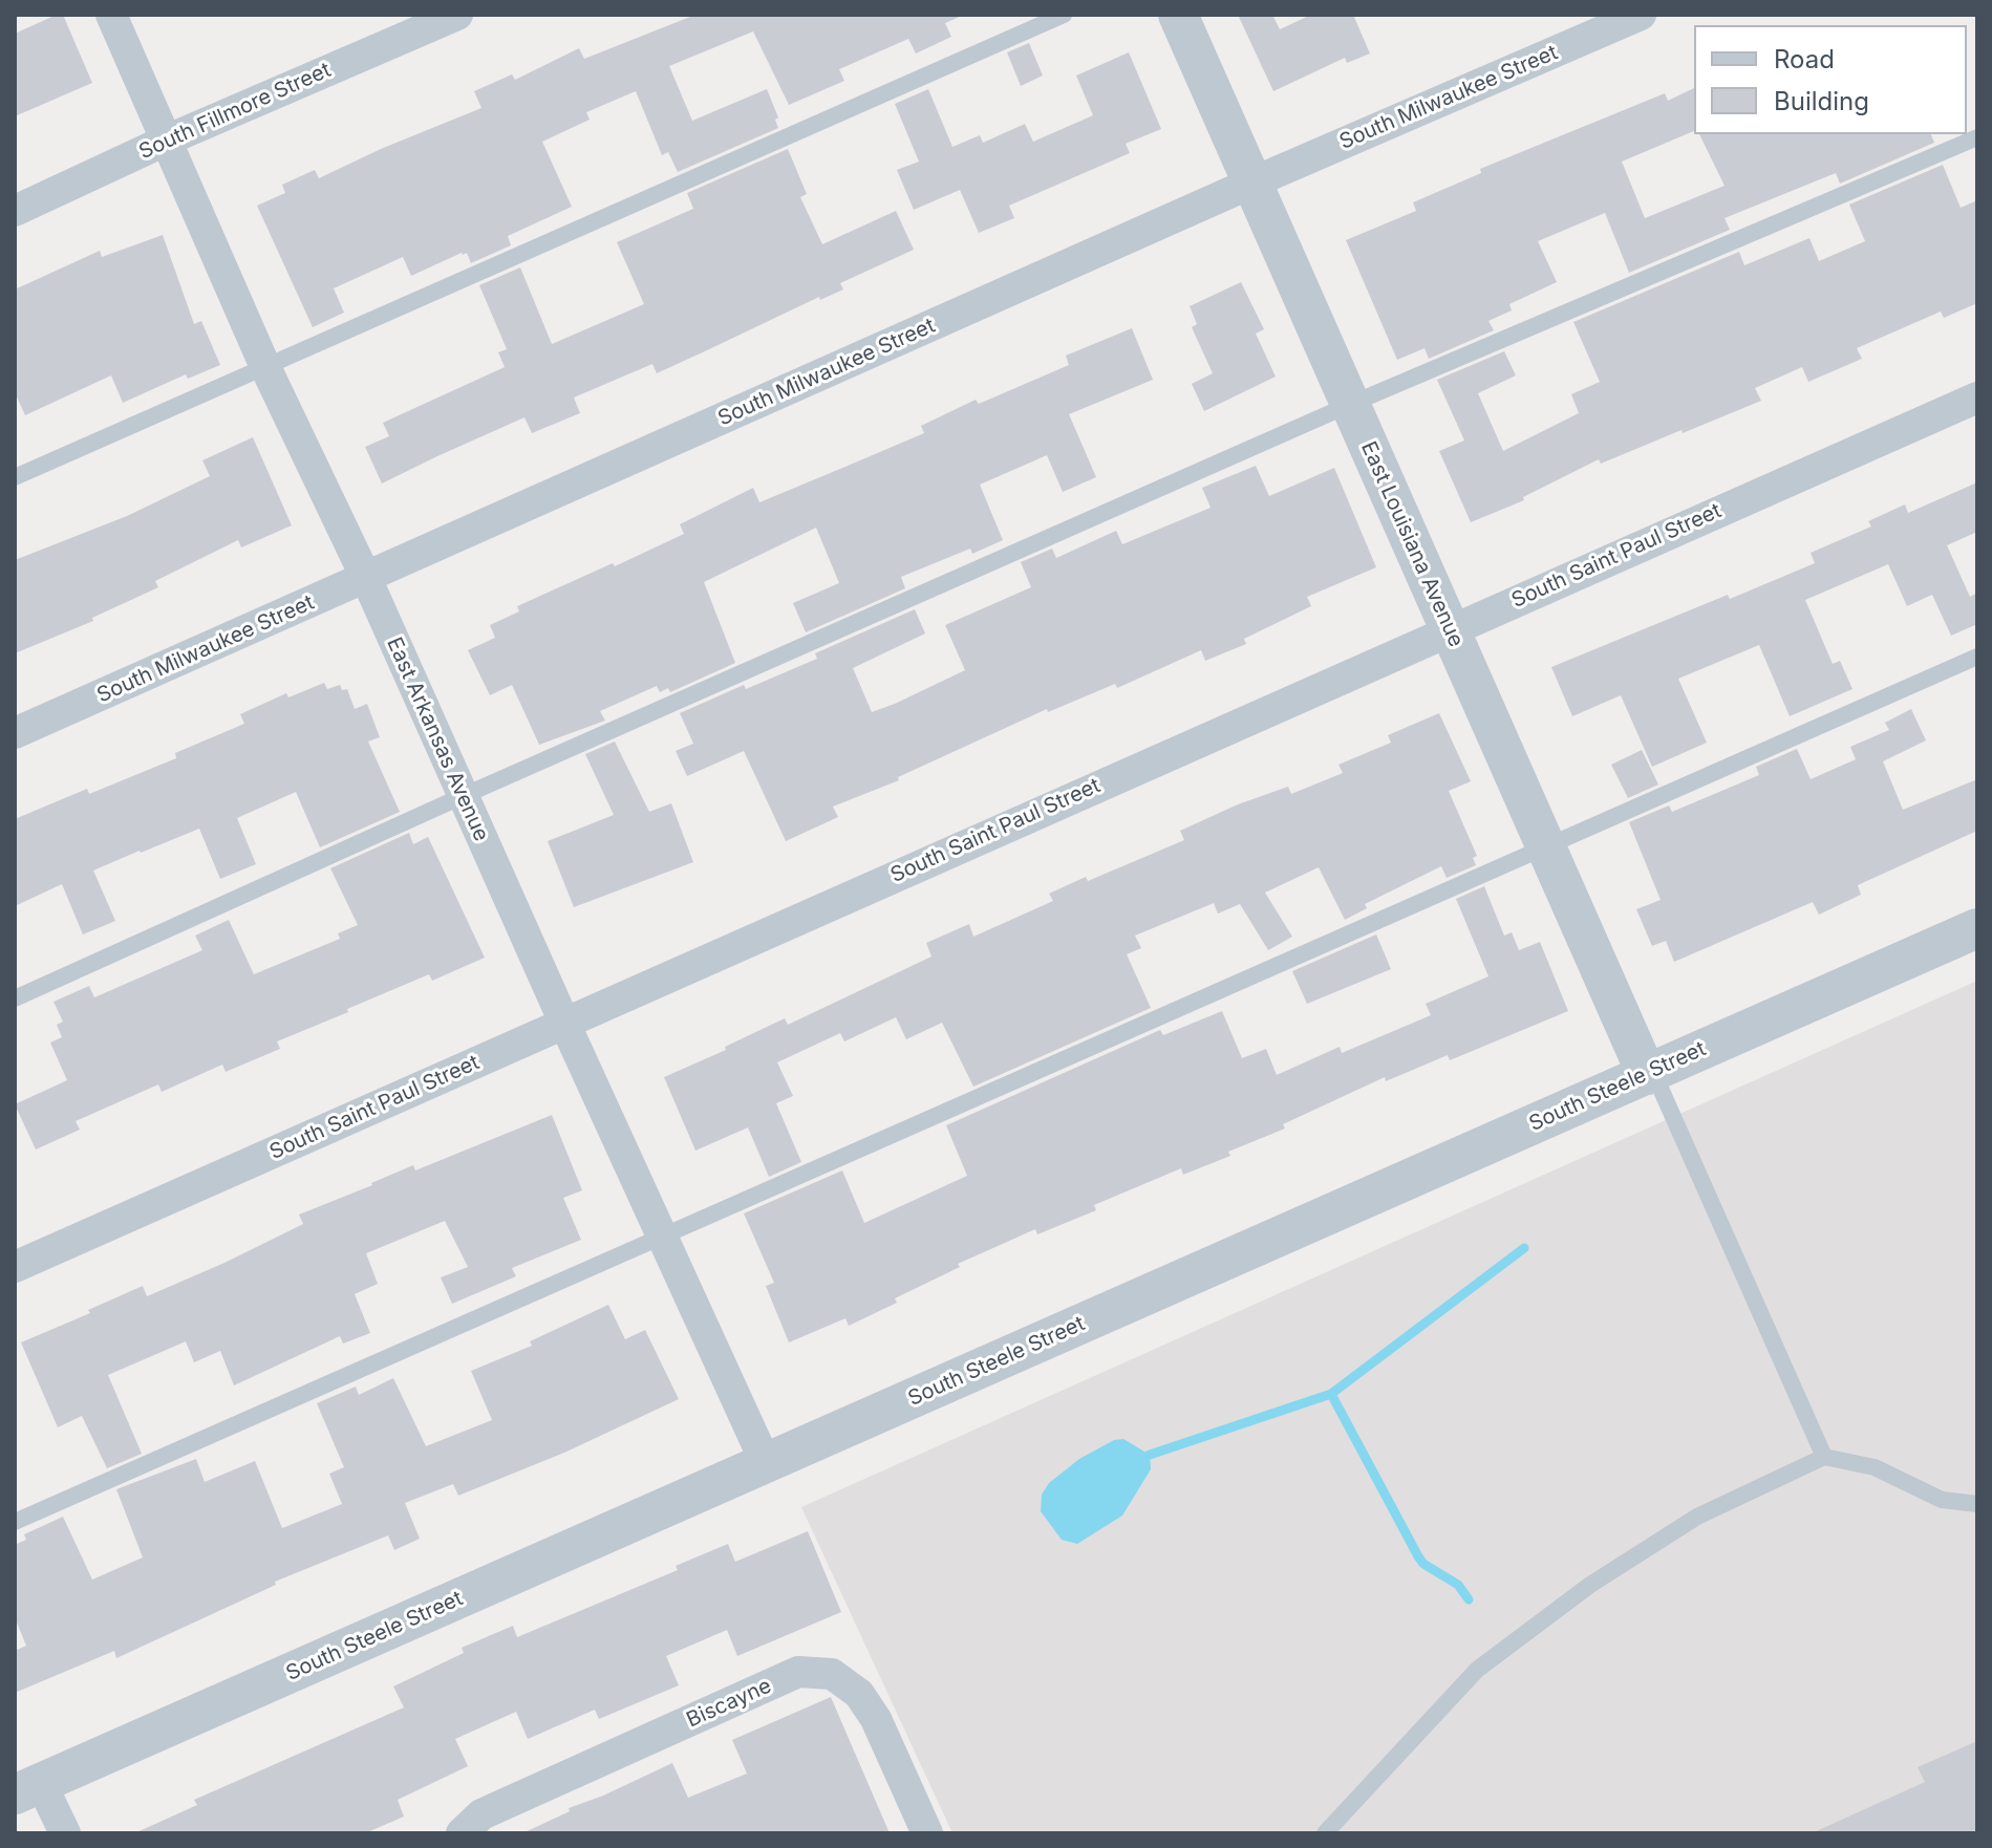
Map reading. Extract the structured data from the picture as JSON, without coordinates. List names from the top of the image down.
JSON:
{
  "streets": {
    "street": [
      "South Milwaukee Street",
      "South Fillmore Street",
      "East Louisiana Avenue",
      "South Saint Paul Street",
      "East Arkansas Avenue",
      "South Steele Street",
      "Biscayne"
    ]
  },
  "crossings": [
    ["South Milwaukee Street", "East Louisiana Avenue"],
    ["South Milwaukee Street", "East Arkansas Avenue"],
    ["South Fillmore Street", "East Arkansas Avenue"],
    ["East Louisiana Avenue", "South Saint Paul Street"],
    ["East Louisiana Avenue", "South Steele Street"],
    ["South Saint Paul Street", "East Arkansas Avenue"],
    ["East Arkansas Avenue", "South Steele Street"]
  ],
  "legend": ["Road", "Building"]
}
